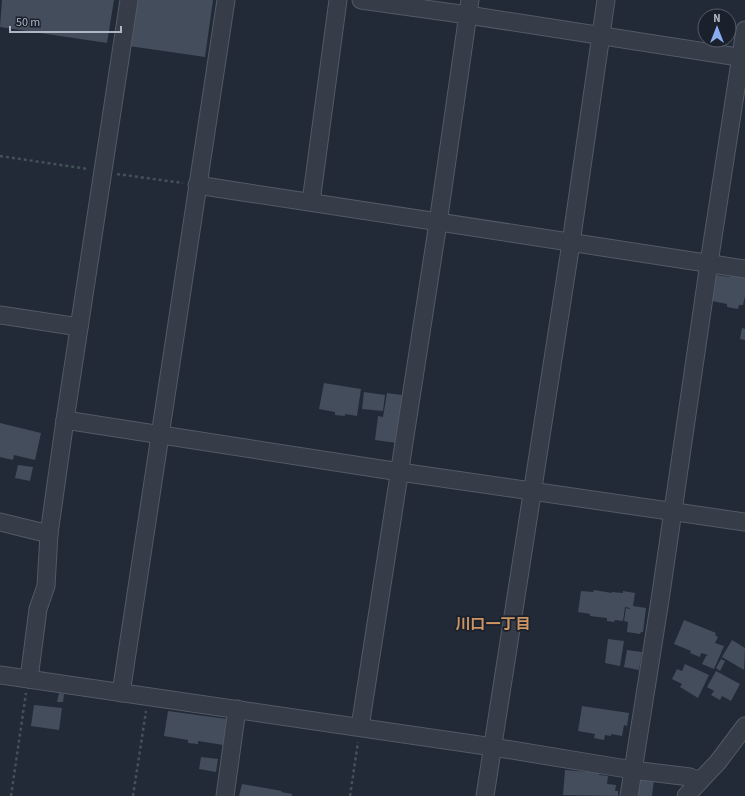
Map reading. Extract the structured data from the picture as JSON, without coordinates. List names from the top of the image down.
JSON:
{
  "districts": ["川口一丁目"],
  "scale_bar": "50 m",
  "north": "top"
}
